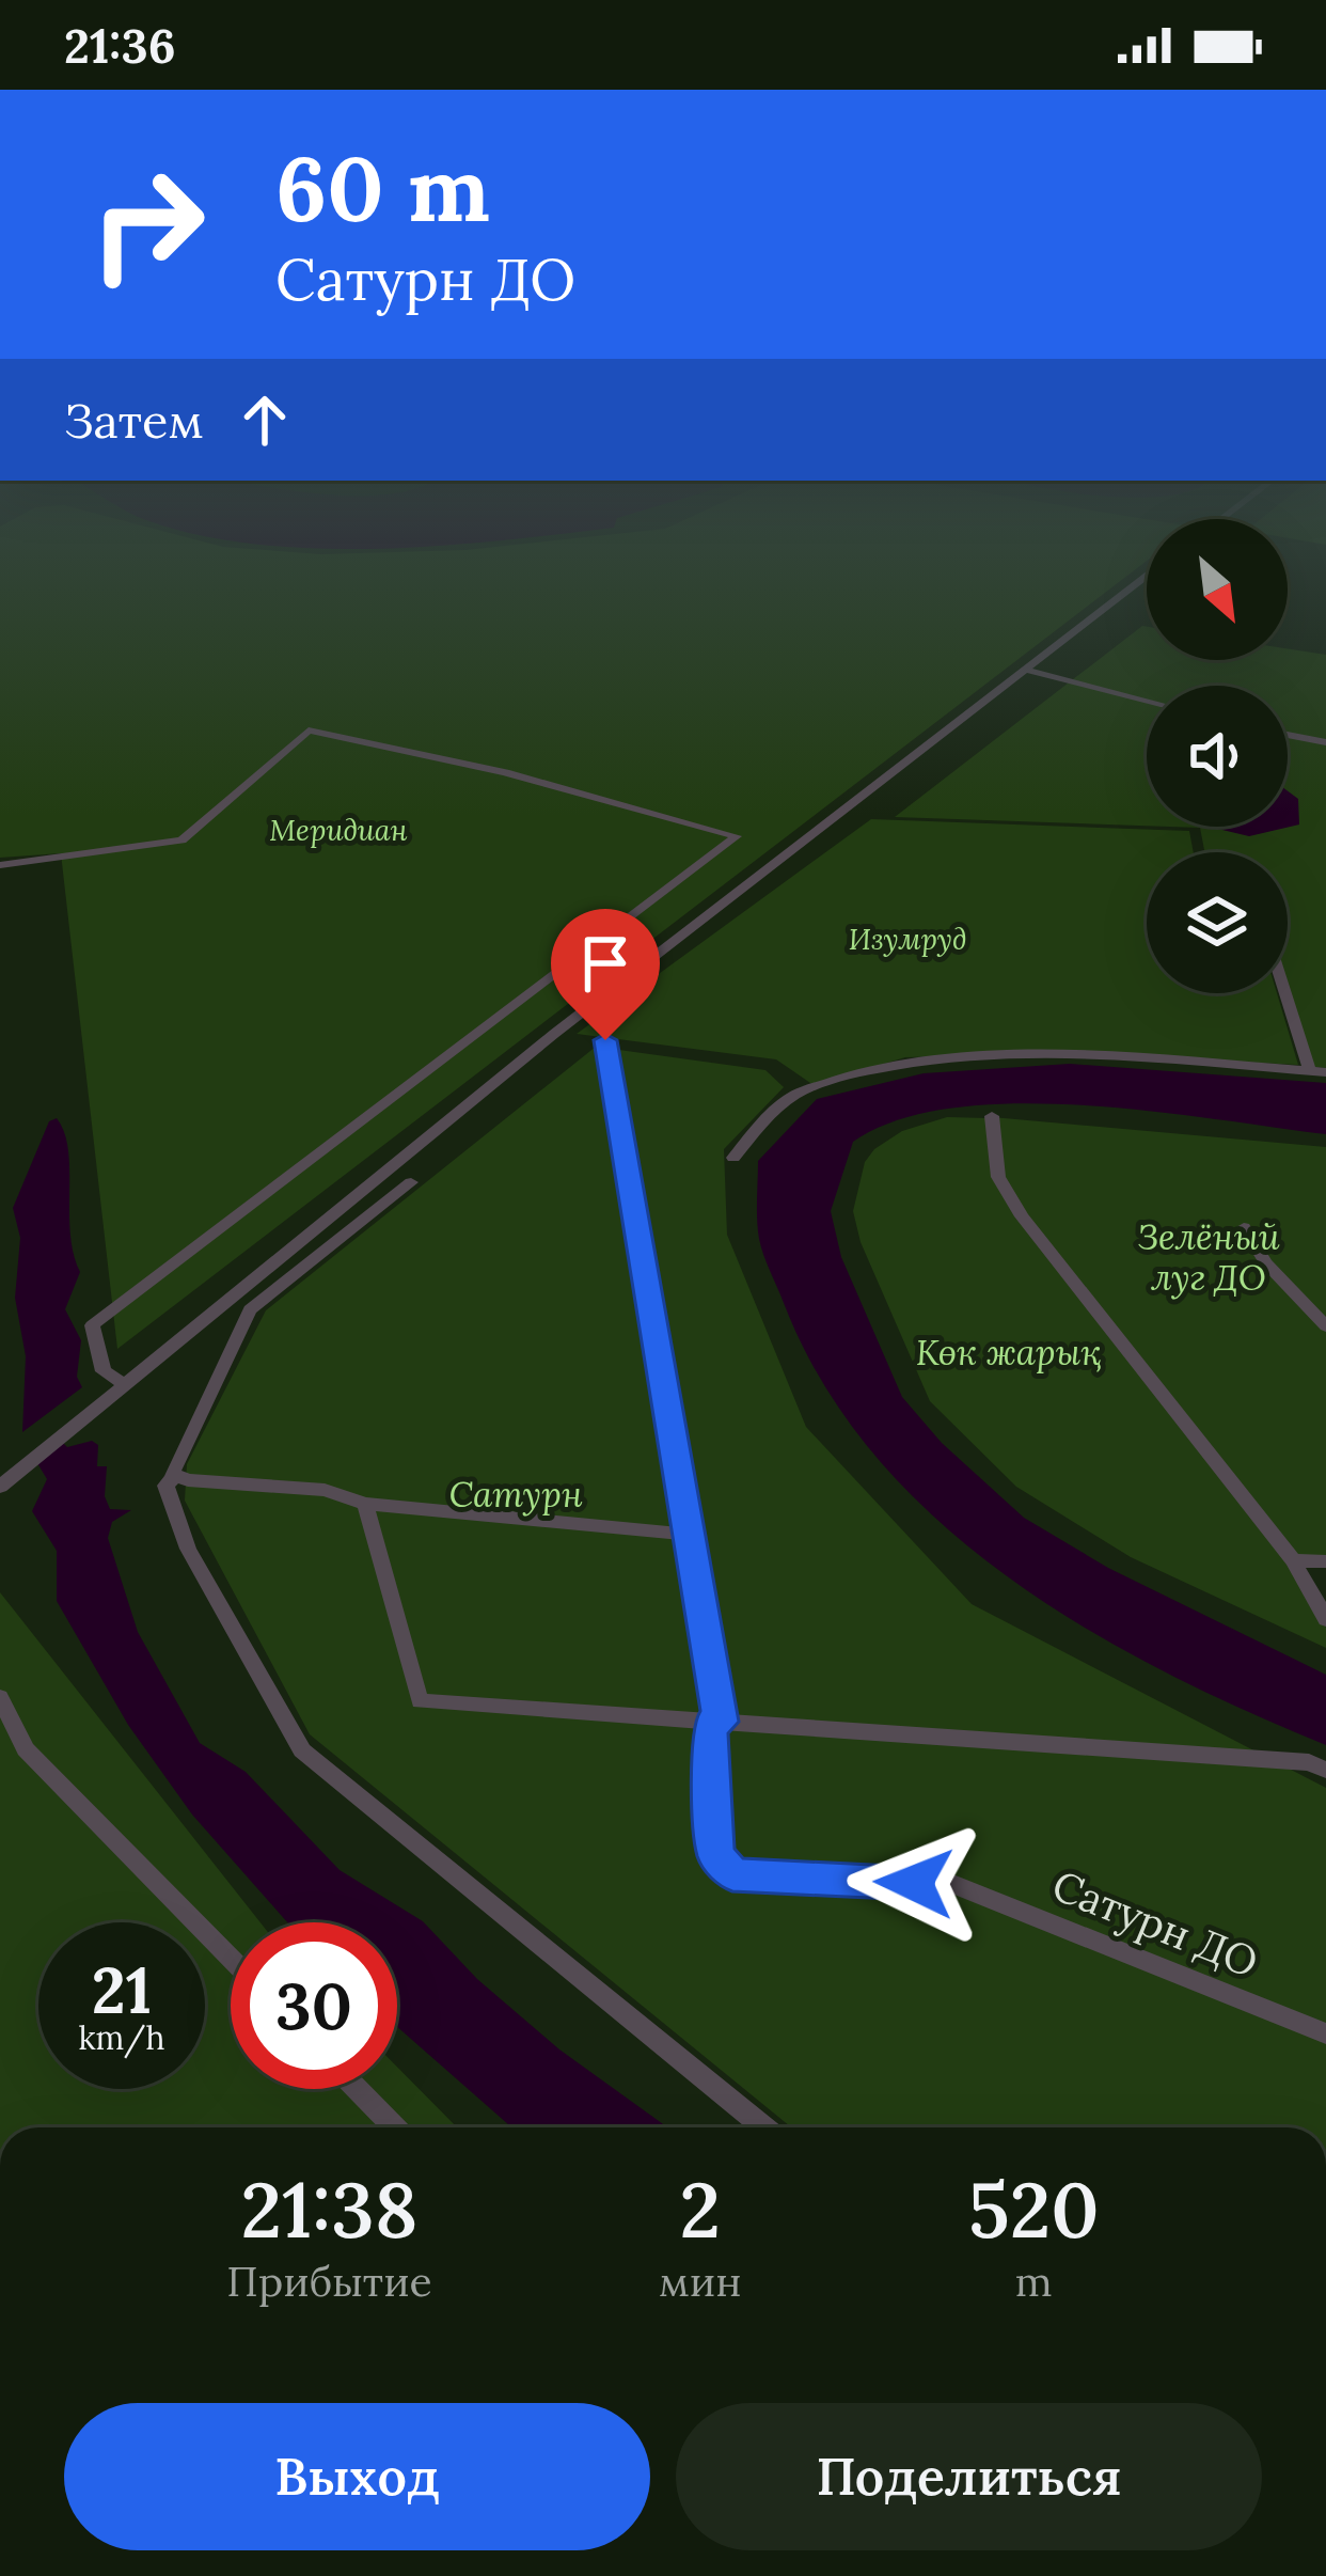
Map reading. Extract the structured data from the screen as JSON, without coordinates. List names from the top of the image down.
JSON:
{
  "streets": {
    "street": ["Сатурн ДО"]
  },
  "parks": [
    "Меридиан",
    "Изумруд",
    "Зелёный луг ДО",
    "Көк жарық",
    "Сатурн"
  ],
  "north": "bottom right",
  "page": {
    "status": "21:36",
    "turn": ["60 m", "Сатурн ДО"],
    "then": "Затем",
    "speed": "21 km/h",
    "limit": "30",
    "eta": [
      "21:38",
      "Прибытие",
      "2",
      "мин",
      "520",
      "m"
    ],
    "buttons": ["Выход", "Поделиться"]
  }
}
